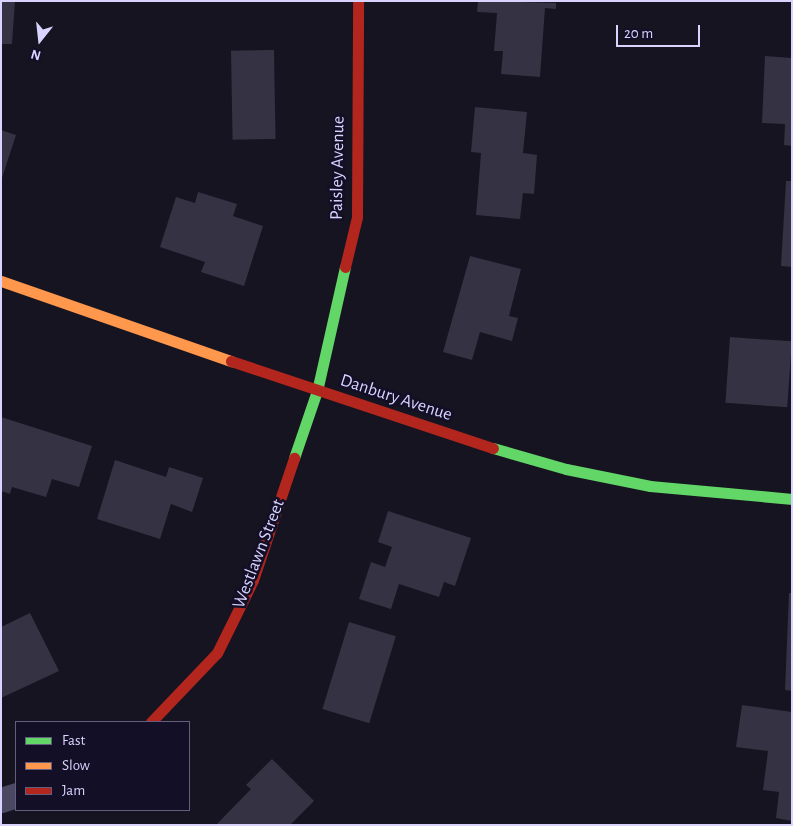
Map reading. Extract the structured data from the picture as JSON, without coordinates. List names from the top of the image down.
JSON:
{
  "streets": {
    "street": ["Paisley Avenue", "Danbury Avenue", "Westlawn Street"]
  },
  "crossings": [
    ["Paisley Avenue", "Danbury Avenue"],
    ["Paisley Avenue", "Westlawn Street"],
    ["Danbury Avenue", "Westlawn Street"]
  ],
  "legend": ["Fast", "Slow", "Jam"],
  "scale_bar": "20 m",
  "north": "bottom"
}
